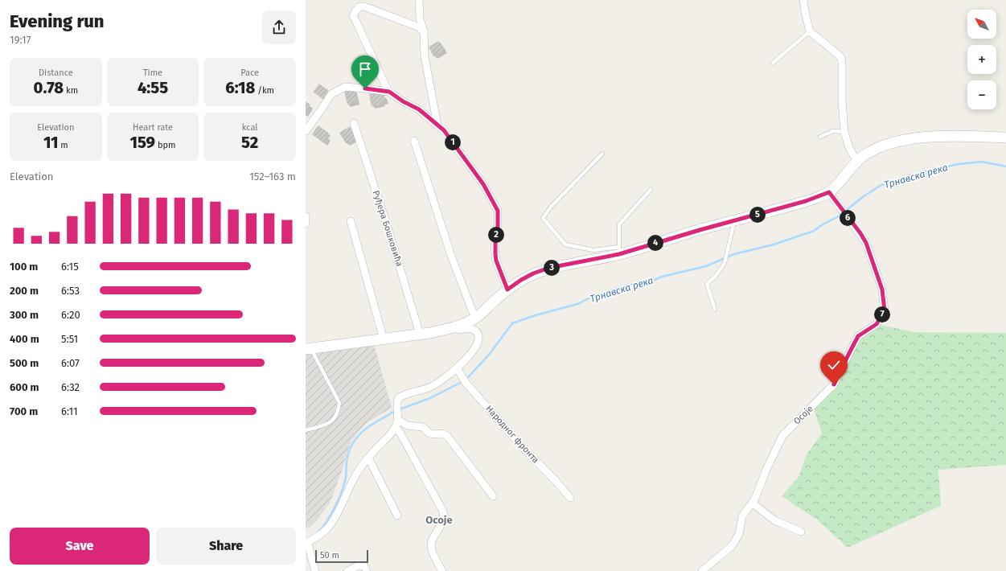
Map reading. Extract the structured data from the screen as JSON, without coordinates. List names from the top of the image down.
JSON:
{
  "streets": {
    "street": ["Руђера Бошковића", "Осоје", "Народног фронта"]
  },
  "districts": ["Осоје"],
  "water": ["Трнавска река"],
  "scale_bar": "50 m",
  "north": "top left",
  "page": {
    "heading": ["Evening run", "19:17"],
    "map_buttons": ["+", "−"],
    "stats": [
      ["Distance", "0.78 km"],
      ["Time", "4:55"],
      ["Pace", "6:18 /km"],
      ["Elevation", "11 m"],
      ["Heart rate", "159 bpm"],
      ["kcal", "52"]
    ],
    "pins": [
      "1",
      "5",
      "6",
      "2",
      "4",
      "3",
      "7"
    ],
    "chart": ["Elevation", "152–163 m"],
    "list": [
      {
        "name": "100 m",
        "note": "6:15"
      },
      {
        "name": "200 m",
        "note": "6:53"
      },
      {
        "name": "300 m",
        "note": "6:20"
      },
      {
        "name": "400 m",
        "note": "5:51"
      },
      {
        "name": "500 m",
        "note": "6:07"
      },
      {
        "name": "600 m",
        "note": "6:32"
      },
      {
        "name": "700 m",
        "note": "6:11"
      }
    ],
    "buttons": ["Save", "Share"],
    "scale": "50 m"
  }
}
